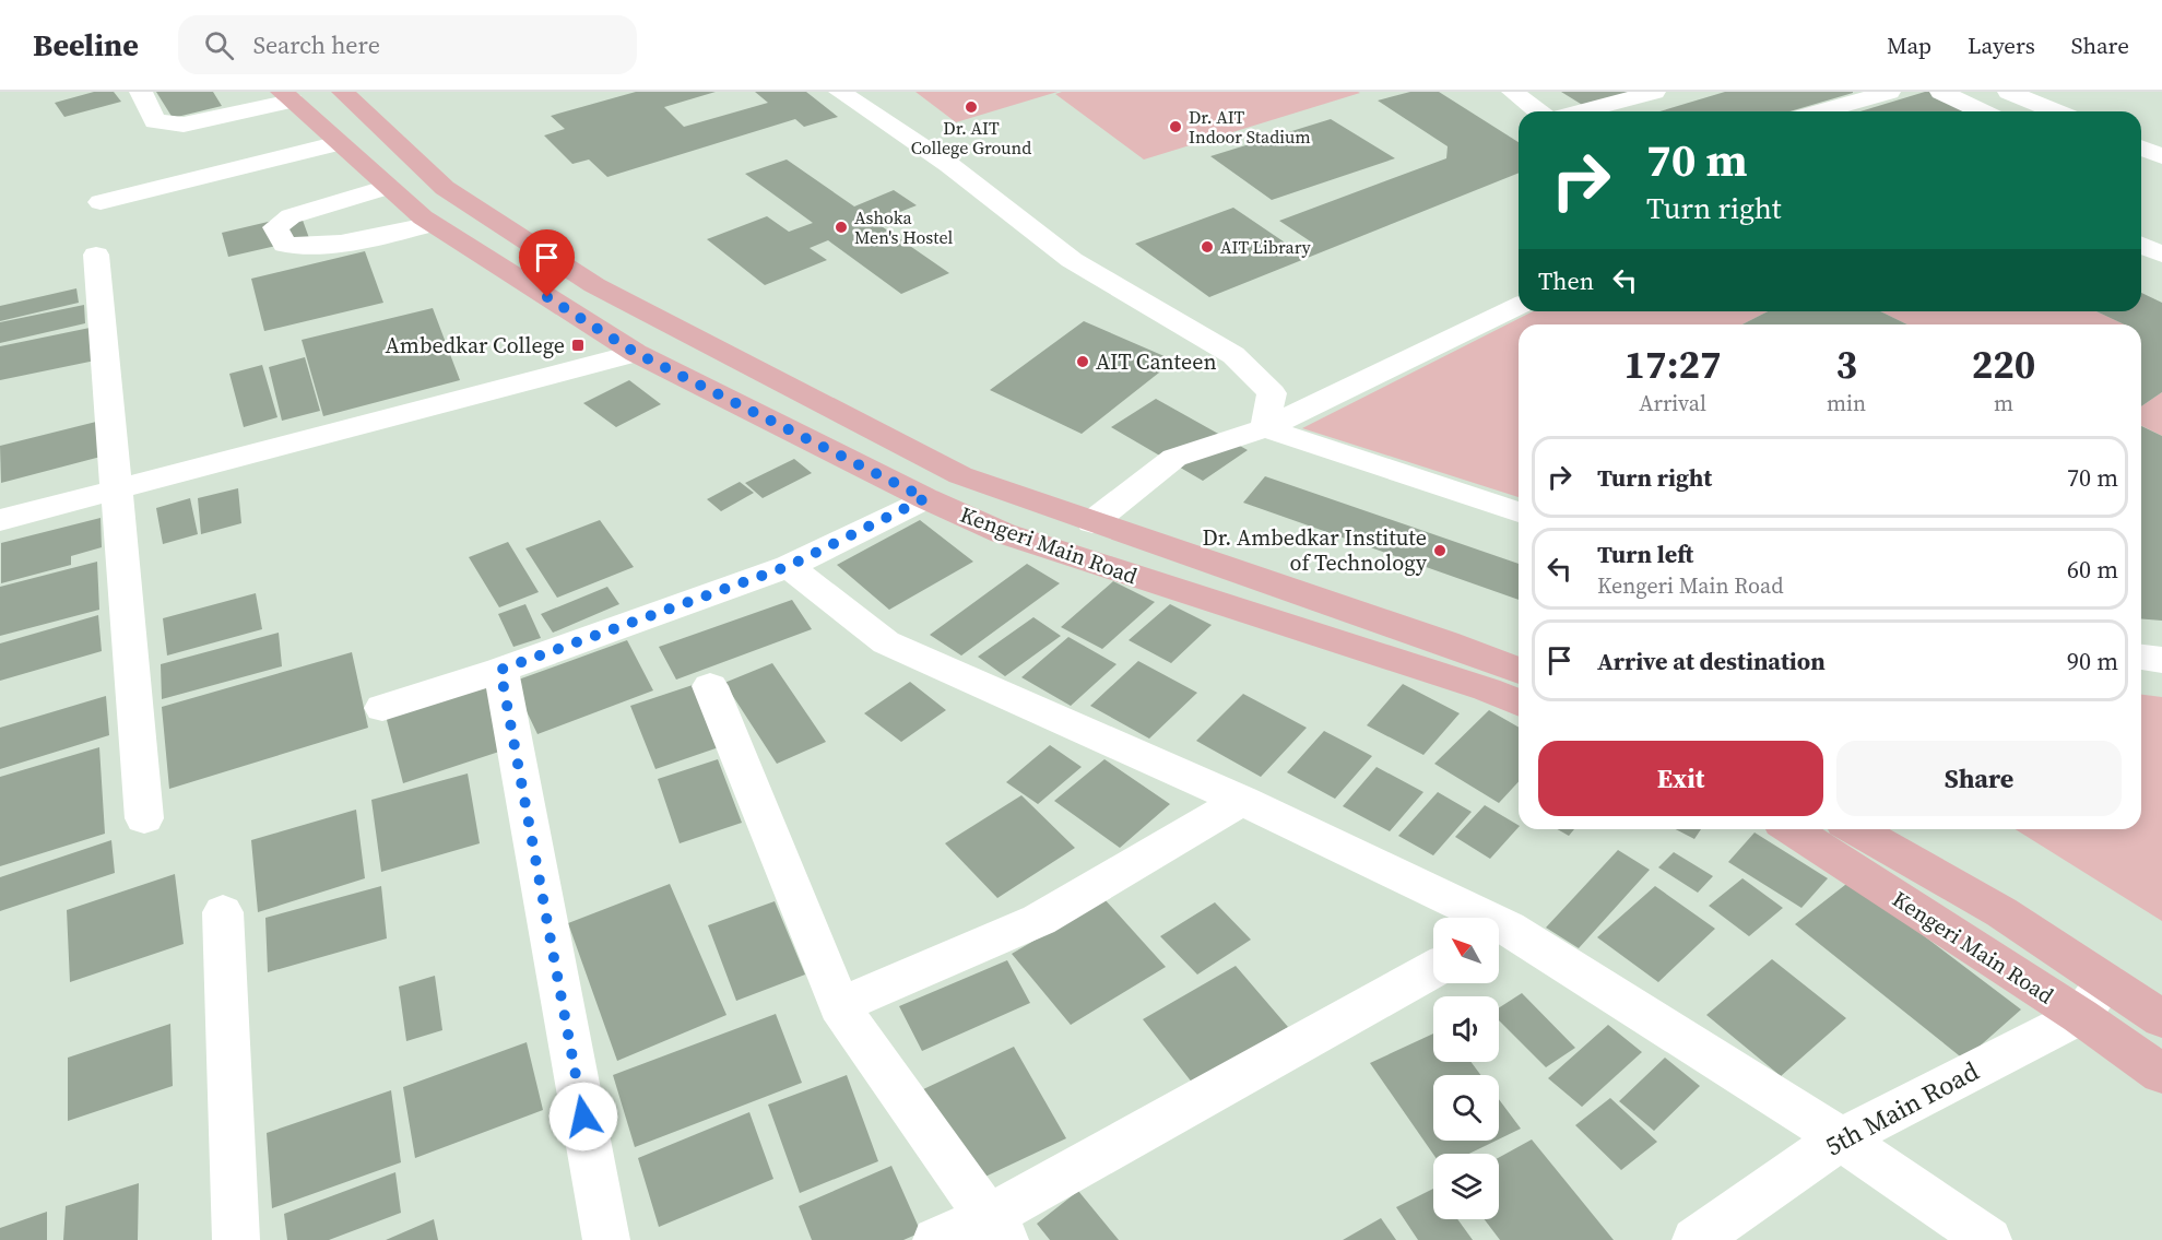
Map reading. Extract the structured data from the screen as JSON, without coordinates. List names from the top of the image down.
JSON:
{
  "streets": {
    "main road": ["Kengeri Main Road"],
    "street": ["5th Main Road"]
  },
  "crossings": [
    ["Kengeri Main Road", "5th Main Road"]
  ],
  "places": {
    "other": [
      "Dr. AIT College Ground",
      "Dr. AIT Indoor Stadium",
      "Ashoka Men's Hostel",
      "AIT Library",
      "AIT Canteen",
      "Dr. Ambedkar Institute of Technology"
    ],
    "transit": ["Ambedkar College"]
  },
  "north": "top left",
  "page": {
    "header": "Beeline",
    "search": "Search here",
    "nav": ["Map", "Layers", "Share"],
    "turn": ["70 m", "Turn right"],
    "then": "Then",
    "eta": [
      "17:27",
      "Arrival",
      "3",
      "min",
      "220",
      "m"
    ],
    "list": [
      {
        "name": "Turn right",
        "value": "70 m"
      },
      {
        "name": "Turn left",
        "note": "Kengeri Main Road",
        "value": "60 m"
      },
      {
        "name": "Arrive at destination",
        "value": "90 m"
      }
    ],
    "buttons": ["Exit", "Share"]
  }
}
